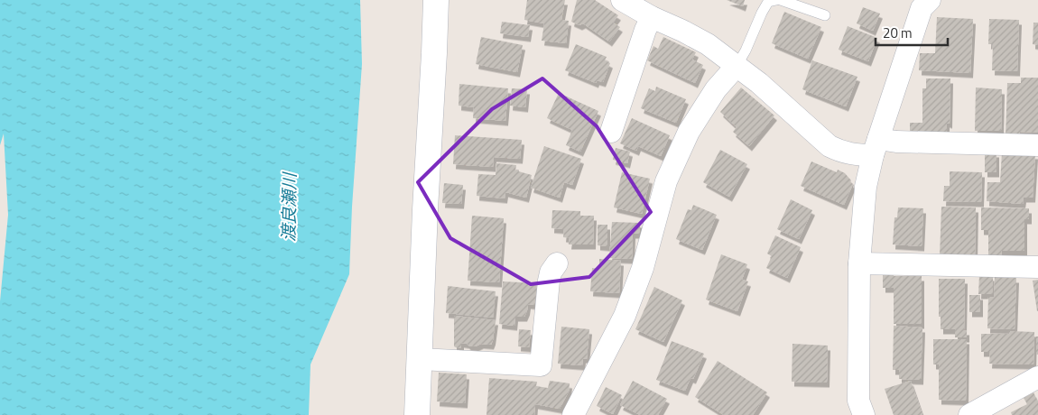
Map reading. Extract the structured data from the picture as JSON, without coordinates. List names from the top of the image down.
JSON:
{
  "water": ["渡良瀬川"],
  "scale_bar": "20 m"
}
